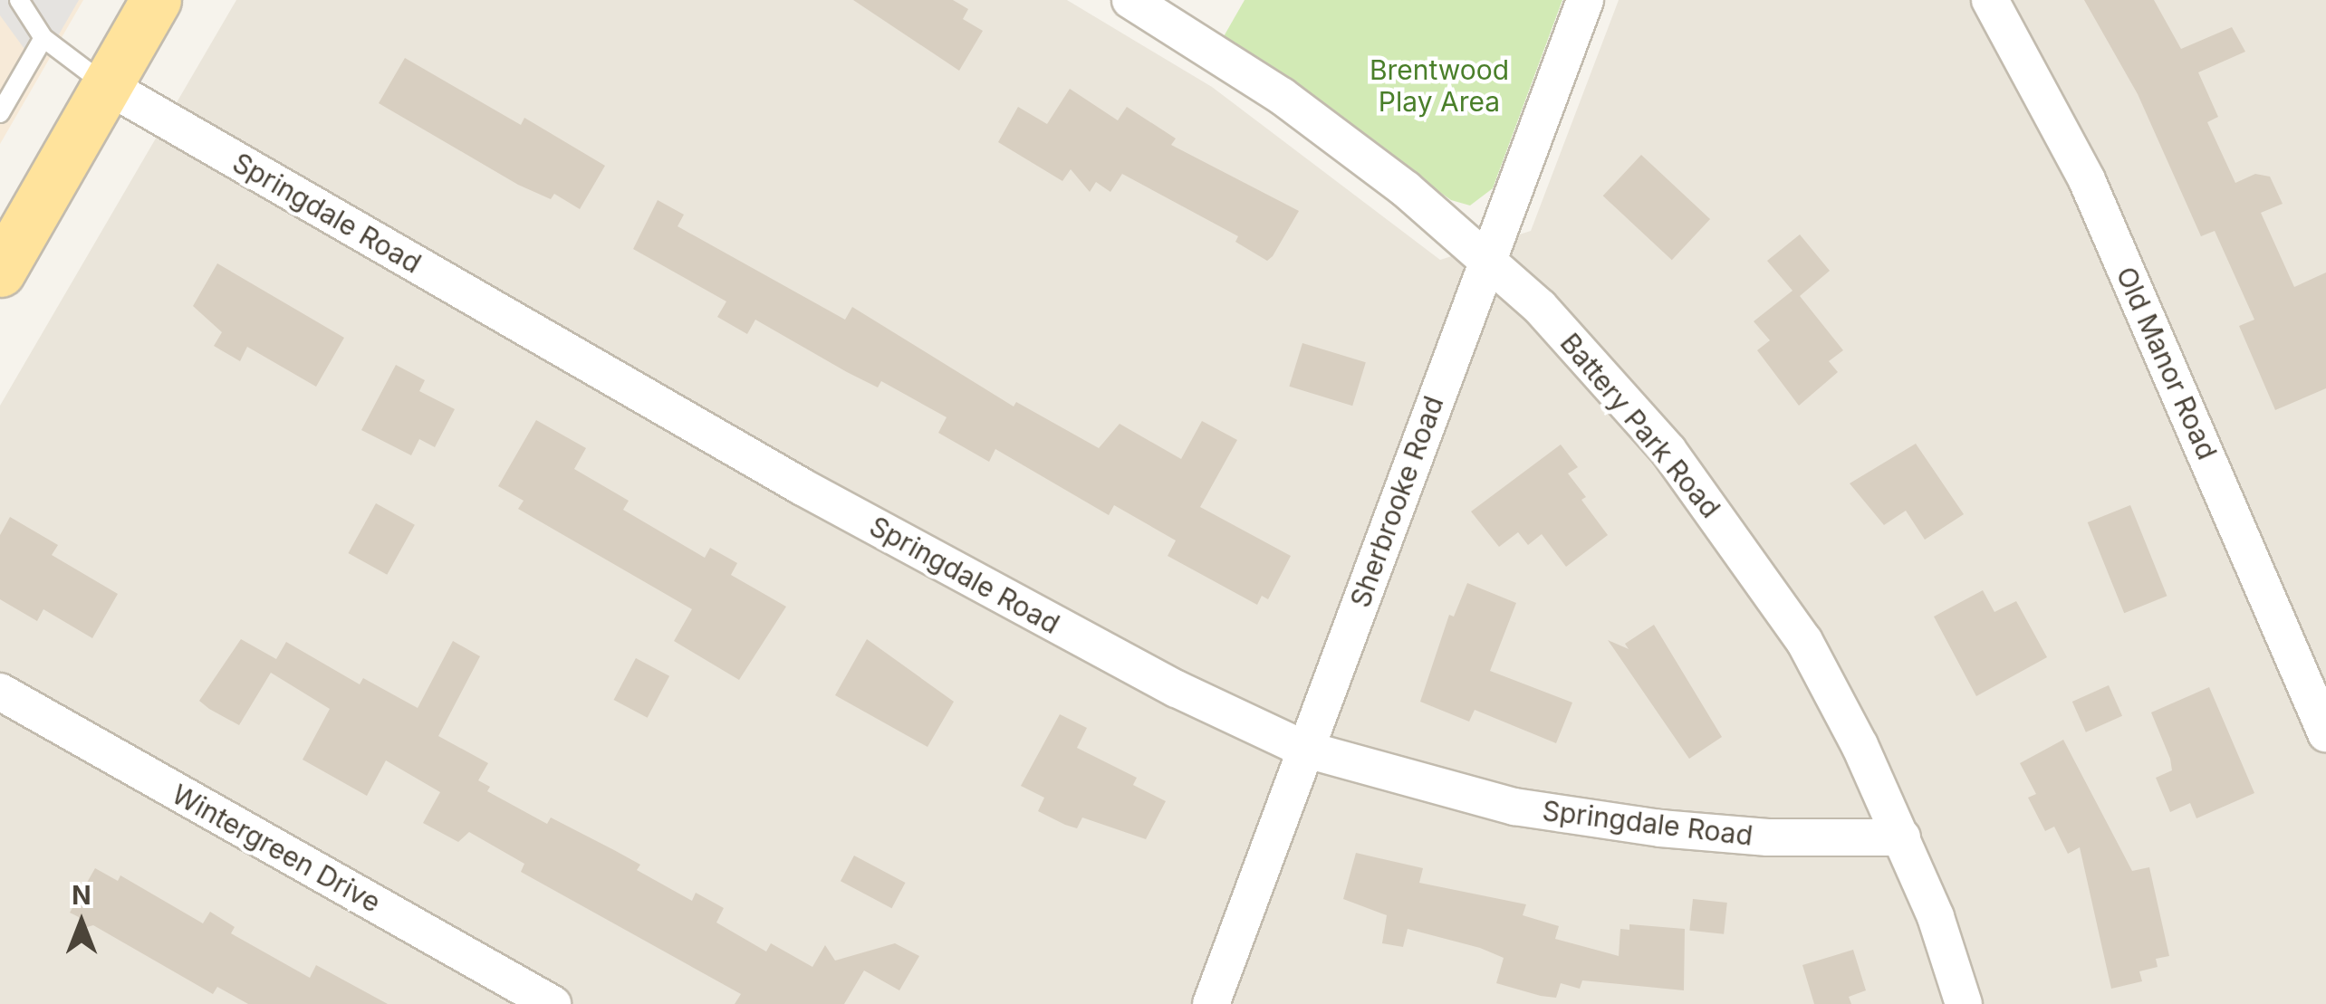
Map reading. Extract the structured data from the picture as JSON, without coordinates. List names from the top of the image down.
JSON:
{
  "streets": {
    "street": [
      "Springdale Road",
      "Old Manor Road",
      "Battery Park Road",
      "Sherbrooke Road",
      "Wintergreen Drive"
    ]
  },
  "crossings": [
    ["Springdale Road", "Battery Park Road"],
    ["Springdale Road", "Sherbrooke Road"],
    ["Battery Park Road", "Sherbrooke Road"]
  ],
  "parks": ["Brentwood Play Area"],
  "north": "top"
}
